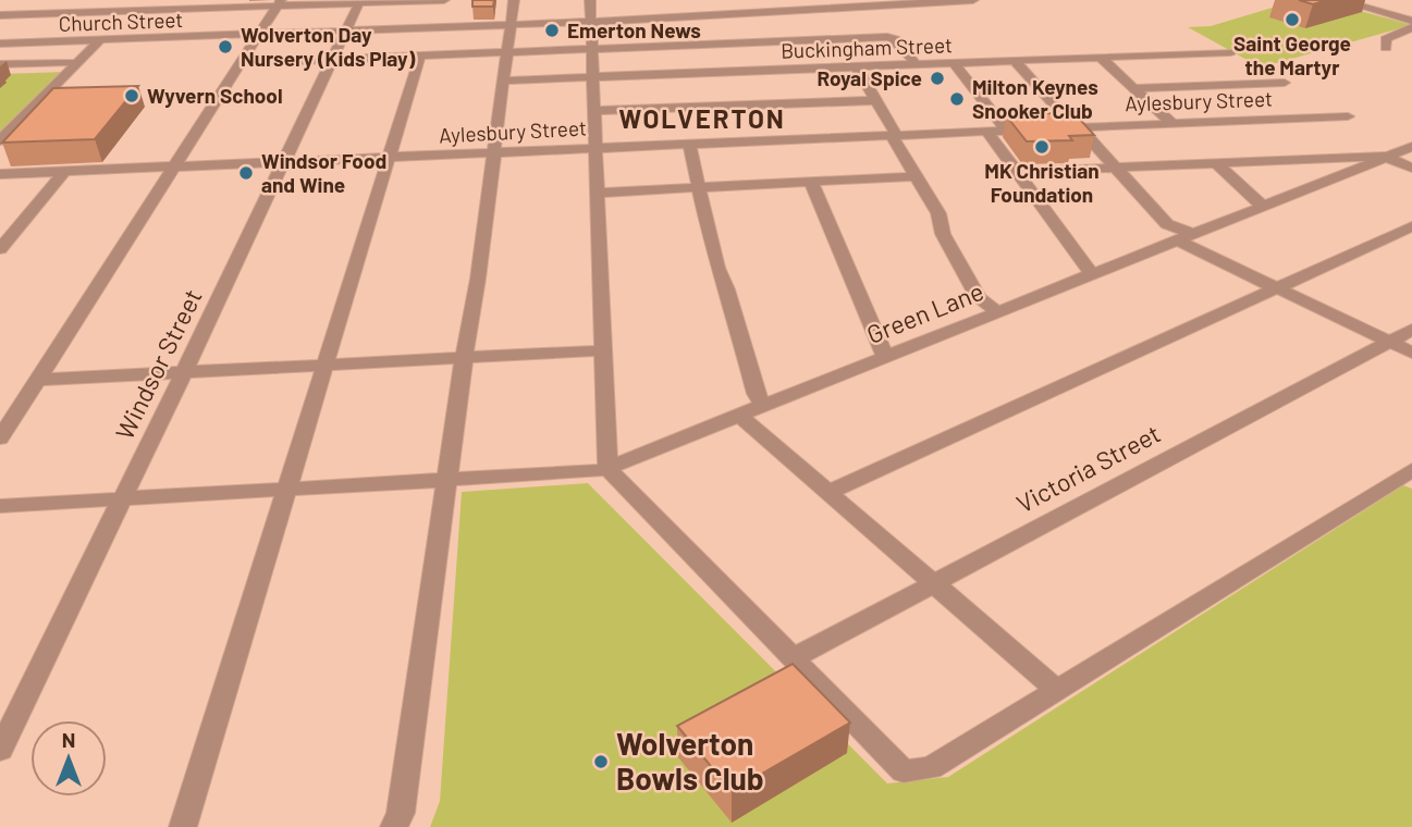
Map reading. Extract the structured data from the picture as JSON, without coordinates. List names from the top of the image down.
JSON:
{
  "streets": {
    "street": [
      "Church Street",
      "Buckingham Street",
      "Aylesbury Street",
      "Green Lane",
      "Windsor Street",
      "Victoria Street"
    ]
  },
  "crossings": [
    ["Church Street", "Windsor Street"],
    ["Aylesbury Street", "Windsor Street"],
    ["Green Lane", "Windsor Street"]
  ],
  "districts": ["WOLVERTON"],
  "places": [
    "Saint George the Martyr",
    "Emerton News",
    "Wolverton Day Nursery (Kids Play)",
    "Royal Spice",
    "Wyvern School",
    "Milton Keynes Snooker Club",
    "MK Christian Foundation",
    "Windsor Food and Wine",
    "Wolverton Bowls Club"
  ],
  "north": "top"
}
